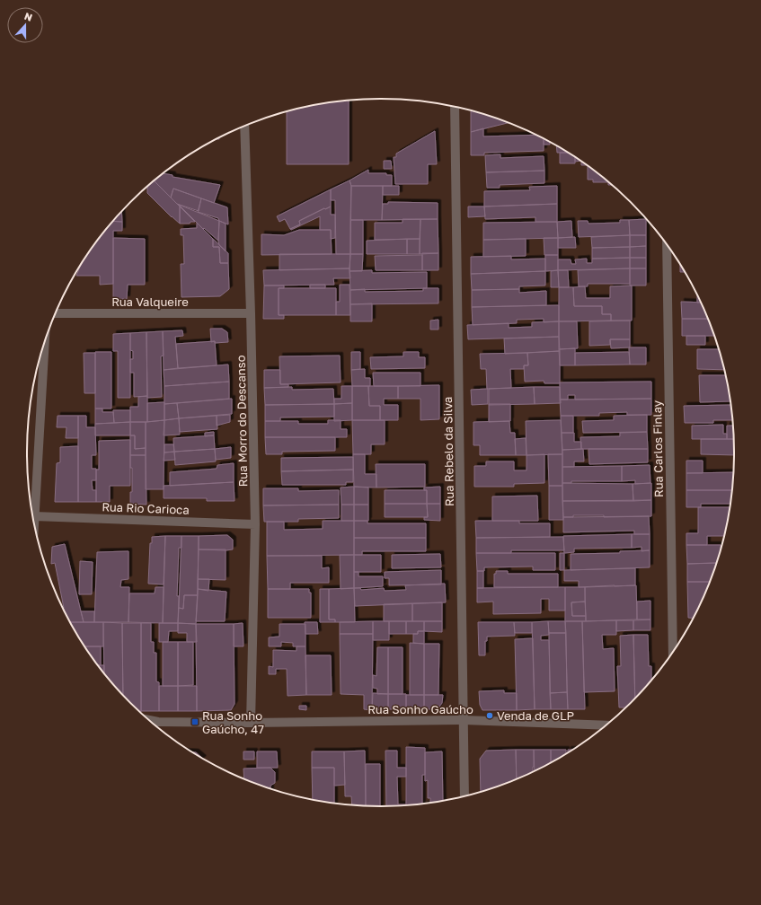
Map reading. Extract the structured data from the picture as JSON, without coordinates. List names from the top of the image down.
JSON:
{
  "streets": {
    "street": [
      "Rua Valqueire",
      "Rua Morro do Descanso",
      "Rua Carlos Finlay",
      "Rua Rebelo da Silva",
      "Rua Rio Carioca",
      "Rua Sonho Gaúcho"
    ]
  },
  "crossings": [
    ["Rua Valqueire", "Rua Morro do Descanso"],
    ["Rua Morro do Descanso", "Rua Rio Carioca"],
    ["Rua Morro do Descanso", "Rua Sonho Gaúcho"],
    ["Rua Rebelo da Silva", "Rua Sonho Gaúcho"]
  ],
  "places": {
    "other": ["Venda de GLP"],
    "transit": ["Rua Sonho Gaúcho, 47"]
  },
  "north": "top"
}
